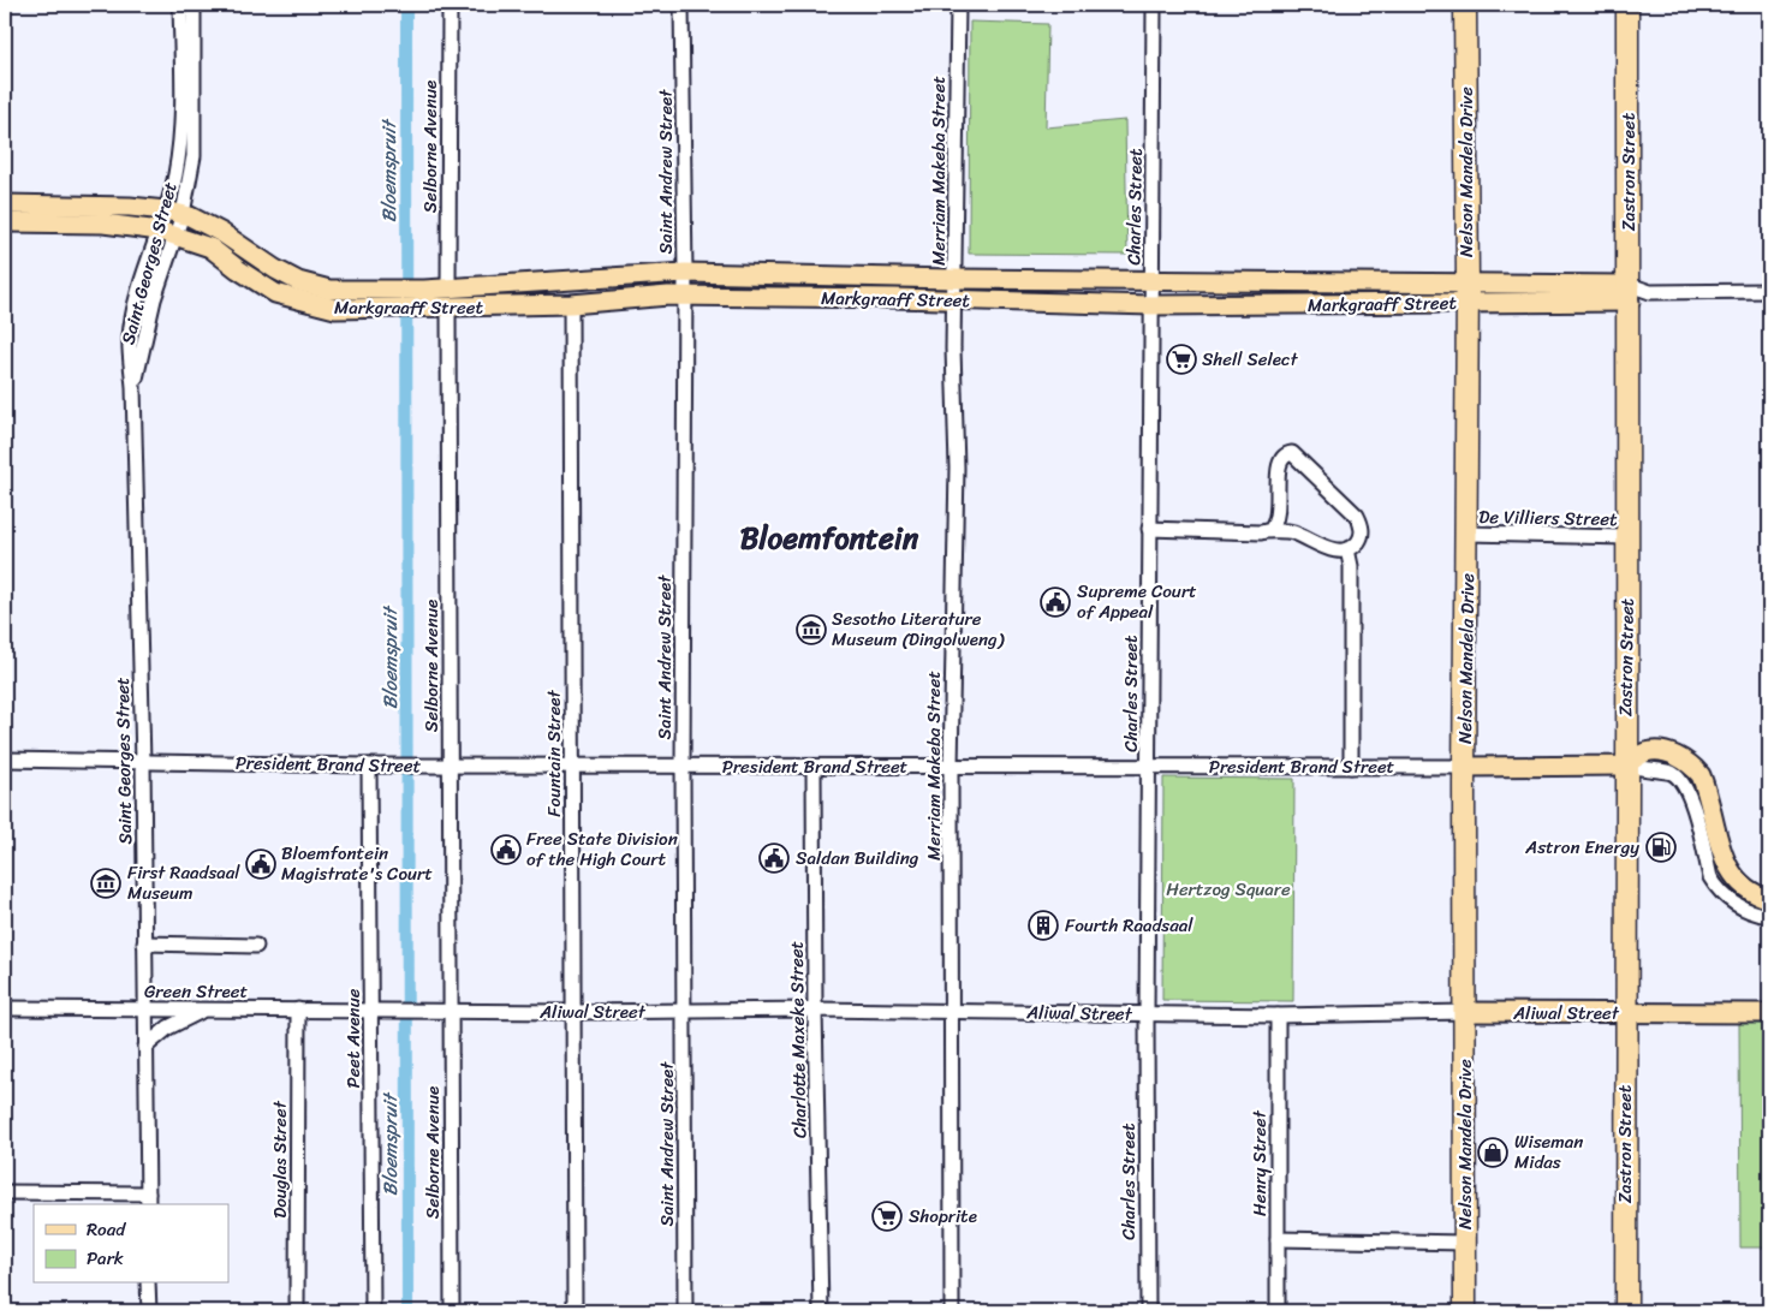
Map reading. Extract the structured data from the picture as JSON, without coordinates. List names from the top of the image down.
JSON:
{
  "streets": {
    "highway": ["Nelson Mandela Drive", "Zastron Street"],
    "main road": ["Markgraaff Street", "President Brand Street", "Aliwal Street"],
    "street": [
      "Selborne Avenue",
      "Merriam Makeba Street",
      "Saint Andrew Street",
      "Charles Street",
      "Saint Georges Street",
      "De Villiers Street",
      "Fountain Street",
      "Green Street",
      "Peet Avenue",
      "Charlotte Maxeke Street",
      "Douglas Street",
      "Henry Street"
    ]
  },
  "crossings": [
    ["Selborne Avenue", "Markgraaff Street"],
    ["Selborne Avenue", "President Brand Street"],
    ["Selborne Avenue", "Aliwal Street"],
    ["Merriam Makeba Street", "Markgraaff Street"],
    ["Merriam Makeba Street", "President Brand Street"],
    ["Merriam Makeba Street", "Aliwal Street"],
    ["Saint Andrew Street", "Markgraaff Street"],
    ["Saint Andrew Street", "President Brand Street"],
    ["Saint Andrew Street", "Aliwal Street"],
    ["Nelson Mandela Drive", "Markgraaff Street"],
    ["Nelson Mandela Drive", "De Villiers Street"],
    ["Nelson Mandela Drive", "President Brand Street"],
    ["Nelson Mandela Drive", "Aliwal Street"],
    ["Zastron Street", "Markgraaff Street"],
    ["Zastron Street", "De Villiers Street"],
    ["Zastron Street", "President Brand Street"],
    ["Zastron Street", "Aliwal Street"],
    ["Charles Street", "Markgraaff Street"],
    ["Charles Street", "President Brand Street"],
    ["Charles Street", "Aliwal Street"],
    ["Saint Georges Street", "Markgraaff Street"],
    ["Saint Georges Street", "President Brand Street"],
    ["Saint Georges Street", "Green Street"],
    ["Markgraaff Street", "Fountain Street"],
    ["Fountain Street", "President Brand Street"],
    ["Fountain Street", "Aliwal Street"],
    ["President Brand Street", "Peet Avenue"],
    ["President Brand Street", "Charlotte Maxeke Street"],
    ["Green Street", "Aliwal Street"],
    ["Green Street", "Peet Avenue"],
    ["Green Street", "Douglas Street"],
    ["Aliwal Street", "Charlotte Maxeke Street"],
    ["Aliwal Street", "Henry Street"]
  ],
  "districts": ["Bloemfontein"],
  "water": ["Bloemspruit"],
  "parks": ["Hertzog Square"],
  "places": {
    "supermarket": ["Shell Select", "Shoprite"],
    "public building": [
      "Supreme Court of Appeal",
      "Free State Division of the High Court",
      "Saldan Building",
      "Bloemfontein Magistrate's Court"
    ],
    "museum": ["Sesotho Literature Museum (Dingolweng)", "First Raadsaal Museum"],
    "fuel station": ["Astron Energy"],
    "building": ["Fourth Raadsaal"],
    "shop": ["Wiseman Midas"]
  },
  "legend": ["Road", "Park"]
}
